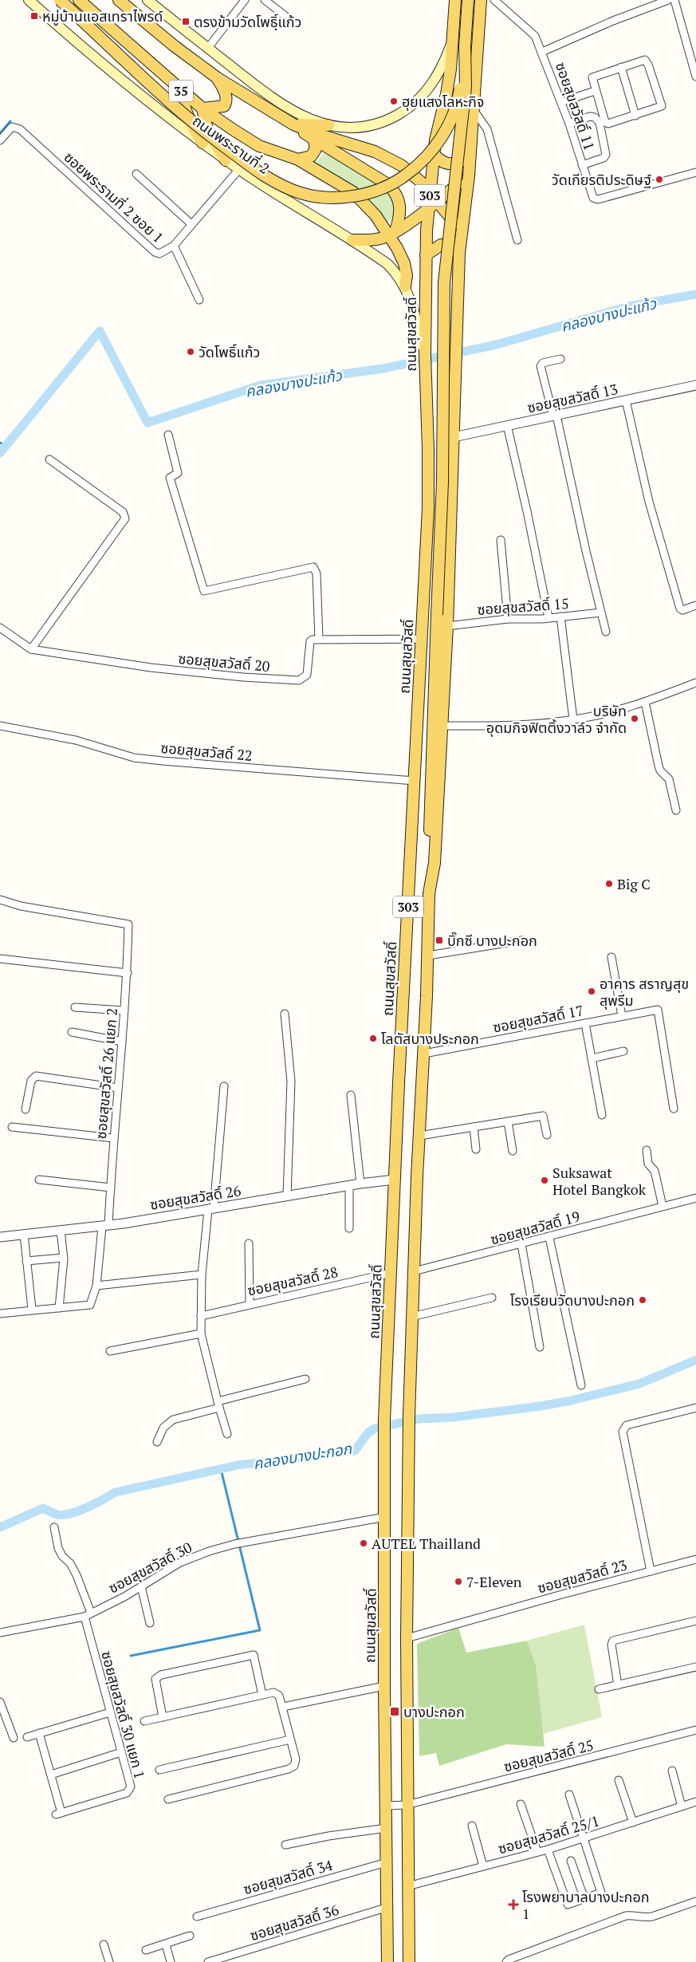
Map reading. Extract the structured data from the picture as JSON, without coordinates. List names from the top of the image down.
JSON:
{
  "streets": {
    "main road": [
      "35",
      "ถนนพระรามที่ 2",
      "303",
      "ถนนสุขสวัสดิ์"
    ],
    "street": [
      "ซอยสุขสวัสดิ์ 11",
      "ซอยพระรามที่ 2 ซอย 1",
      "ซอยสุขสวัสดิ์ 13",
      "ซอยสุขสวัสดิ์ 15",
      "ซอยสุขสวัสดิ์ 20",
      "ซอยสุขสวัสดิ์ 22",
      "ซอยสุขสวัสดิ์ 17",
      "ซอยสุขสวัสดิ์ 26 แยก 2",
      "ซอยสุขสวัสดิ์ 26",
      "ซอยสุขสวัสดิ์ 19",
      "ซอยสุขสวัสดิ์ 28",
      "ซอยสุขสวัสดิ์ 30",
      "ซอยสุขสวัสดิ์ 23",
      "ซอยสุขสวัสดิ์ 30 แยก 1",
      "ซอยสุขสวัสดิ์ 25",
      "ซอยสุขสวัสดิ์ 25/1",
      "ซอยสุขสวัสดิ์ 34",
      "ซอยสุขสวัสดิ์ 36"
    ]
  },
  "crossings": [
    ["35", "303"],
    ["35", "ถนนสุขสวัสดิ์"],
    ["ถนนพระรามที่ 2", "ซอยพระรามที่ 2 ซอย 1"],
    ["ถนนพระรามที่ 2", "ถนนสุขสวัสดิ์"],
    ["303", "ซอยสุขสวัสดิ์ 13"],
    ["303", "ซอยสุขสวัสดิ์ 15"],
    ["303", "ซอยสุขสวัสดิ์ 17"],
    ["303", "ซอยสุขสวัสดิ์ 19"],
    ["303", "ซอยสุขสวัสดิ์ 23"],
    ["303", "ซอยสุขสวัสดิ์ 25"],
    ["303", "ซอยสุขสวัสดิ์ 25/1"],
    ["ถนนสุขสวัสดิ์", "ซอยสุขสวัสดิ์ 22"],
    ["ถนนสุขสวัสดิ์", "ซอยสุขสวัสดิ์ 26"],
    ["ถนนสุขสวัสดิ์", "ซอยสุขสวัสดิ์ 28"],
    ["ถนนสุขสวัสดิ์", "ซอยสุขสวัสดิ์ 30"],
    ["ถนนสุขสวัสดิ์", "ซอยสุขสวัสดิ์ 25"],
    ["ถนนสุขสวัสดิ์", "ซอยสุขสวัสดิ์ 34"],
    ["ถนนสุขสวัสดิ์", "ซอยสุขสวัสดิ์ 36"],
    ["ซอยสุขสวัสดิ์ 26 แยก 2", "ซอยสุขสวัสดิ์ 26"],
    ["ซอยสุขสวัสดิ์ 30", "ซอยสุขสวัสดิ์ 30 แยก 1"]
  ],
  "water": ["คลองบางปะแก้ว", "คลองบางปะกอก"],
  "places": {
    "transit": [
      "หมู่บ้านแอสเทราไพรด์",
      "ตรงข้ามวัดโพธฺิ์แก้ว",
      "บิ๊กซี บางปะกอก",
      "บางปะกอก"
    ],
    "other": [
      "ฮุยแสงโลหะกิจ",
      "วัดเกียรติประดิษฐ์",
      "วัดโพธิ์แก้ว",
      "บริษัท อุดมกิจฟิตติ้งวาล์ว จำกัด",
      "Big C",
      "อาคาร สราญสุข สุพรีม",
      "โลตัสบางประกอก",
      "Suksawat Hotel Bangkok",
      "โรงเรียนวัดบางปะกอก",
      "AUTEL Thailland",
      "7-Eleven"
    ],
    "health": ["โรงพยาบาลบางปะกอก 1"]
  }
}
